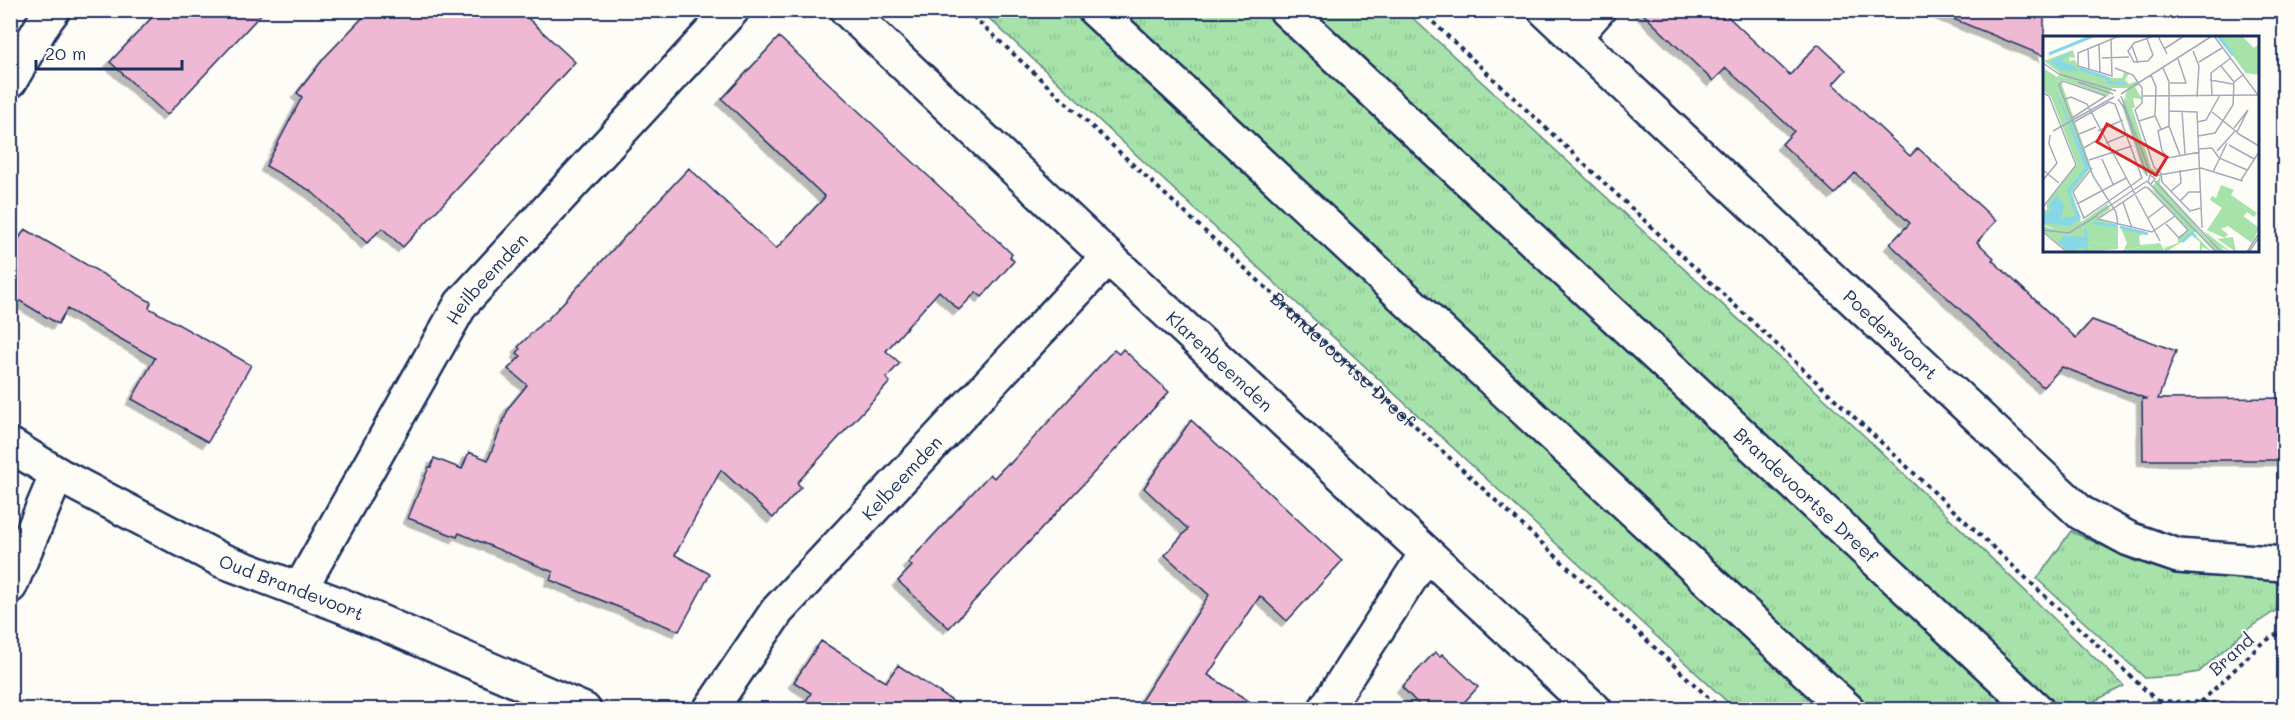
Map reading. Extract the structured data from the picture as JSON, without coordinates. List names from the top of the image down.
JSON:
{
  "streets": {
    "street": [
      "Heilbeemden",
      "Poedersvoort",
      "Brandevoortse Dreef",
      "Klarenbeemden",
      "Kelbeemden",
      "Oud Brandevoort"
    ],
    "path": ["Brand"]
  },
  "crossings": [
    ["Heilbeemden", "Oud Brandevoort"],
    ["Klarenbeemden", "Kelbeemden"]
  ],
  "scale_bar": "20 m"
}
